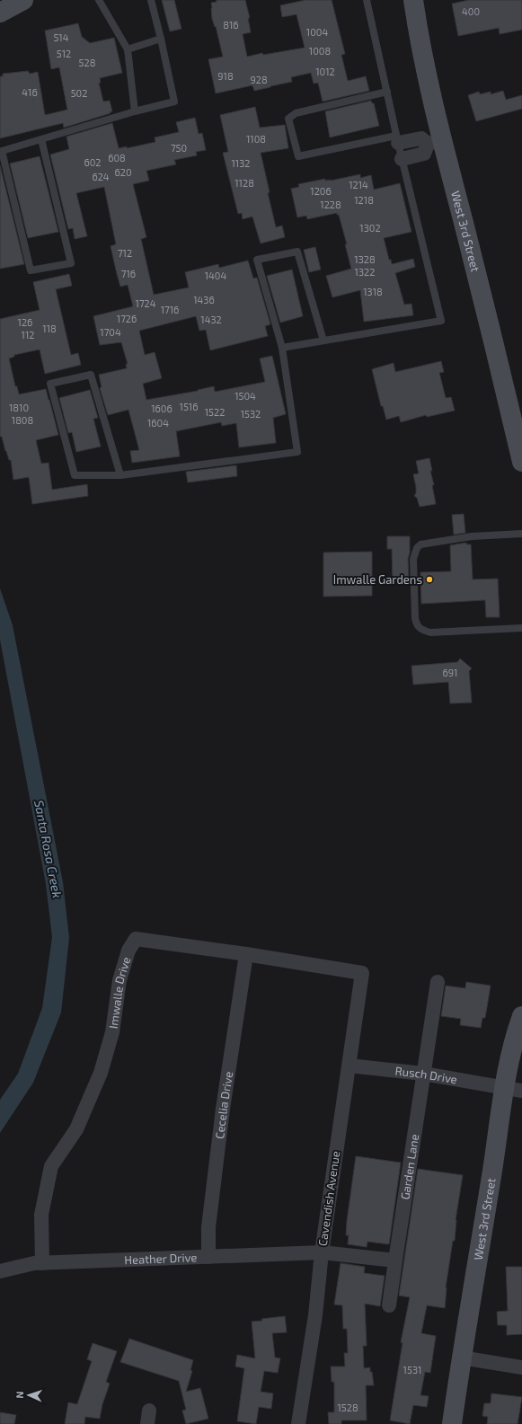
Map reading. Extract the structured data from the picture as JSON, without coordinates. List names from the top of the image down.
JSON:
{
  "streets": {
    "main road": ["West 3rd Street"],
    "street": [
      "Imwalle Drive",
      "Rusch Drive",
      "Cecelia Drive",
      "Garden Lane",
      "Cavendish Avenue",
      "Heather Drive"
    ]
  },
  "crossings": [
    ["West 3rd Street", "Rusch Drive"],
    ["Imwalle Drive", "Cecelia Drive"],
    ["Imwalle Drive", "Cavendish Avenue"],
    ["Imwalle Drive", "Heather Drive"],
    ["Rusch Drive", "Garden Lane"],
    ["Rusch Drive", "Cavendish Avenue"],
    ["Cecelia Drive", "Heather Drive"],
    ["Cavendish Avenue", "Heather Drive"]
  ],
  "water": ["Santa Rosa Creek"],
  "places": ["Imwalle Gardens"],
  "house_numbers": [
    "400",
    "816",
    "1004",
    "514",
    "1008",
    "512",
    "528",
    "1012",
    "918",
    "928",
    "416",
    "502",
    "1108",
    "750",
    "608",
    "602",
    "1132",
    "620",
    "624",
    "1128",
    "1214",
    "1206",
    "1218",
    "1228",
    "1302",
    "712",
    "1328",
    "1322",
    "716",
    "1404",
    "1318",
    "1436",
    "1724",
    "1716",
    "1726",
    "1432",
    "126",
    "118",
    "1704",
    "112",
    "1504",
    "1516",
    "1810",
    "1606",
    "1522",
    "1532",
    "1808",
    "1604",
    "691",
    "1531",
    "1528"
  ],
  "north": "left"
}
